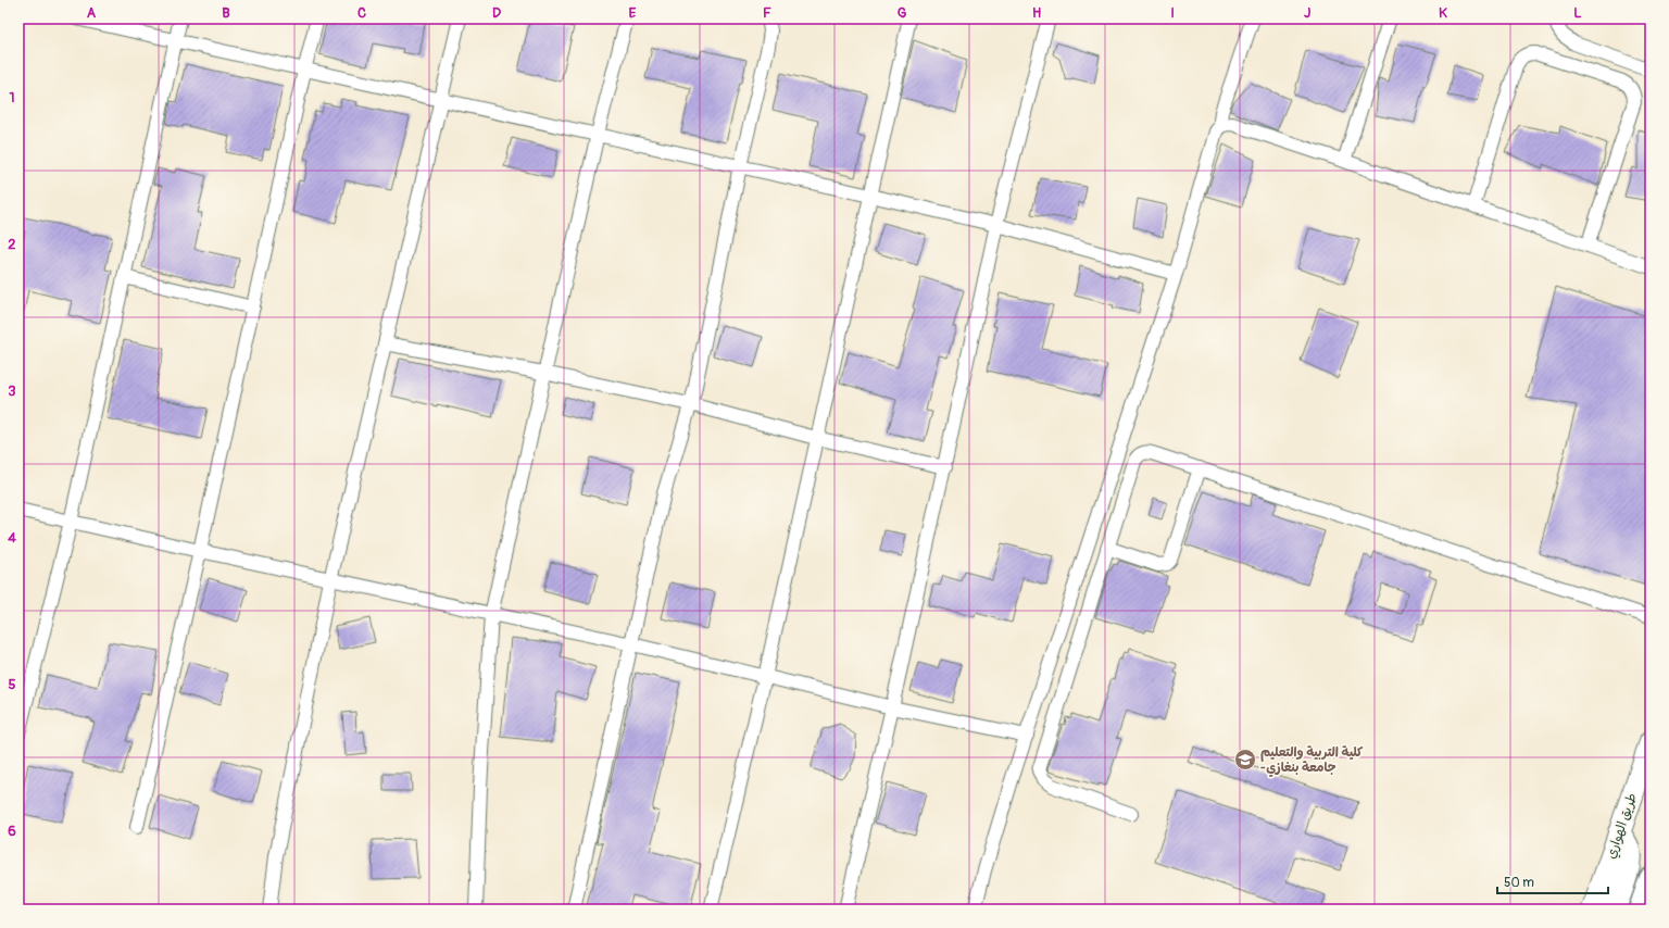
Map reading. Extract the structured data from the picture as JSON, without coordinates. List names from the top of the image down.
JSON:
{
  "streets": {
    "highway": ["طريق الهواري"]
  },
  "places": {
    "school or university": ["كلية التربية والتعليم -جامعة بنغازي"]
  },
  "scale_bar": "50 m",
  "grid": {
    "columns": [
      "A",
      "B",
      "C",
      "D",
      "E",
      "F",
      "G",
      "H",
      "I",
      "J",
      "K",
      "L"
    ],
    "rows": [
      "1",
      "2",
      "3",
      "4",
      "5",
      "6"
    ]
  }
}
